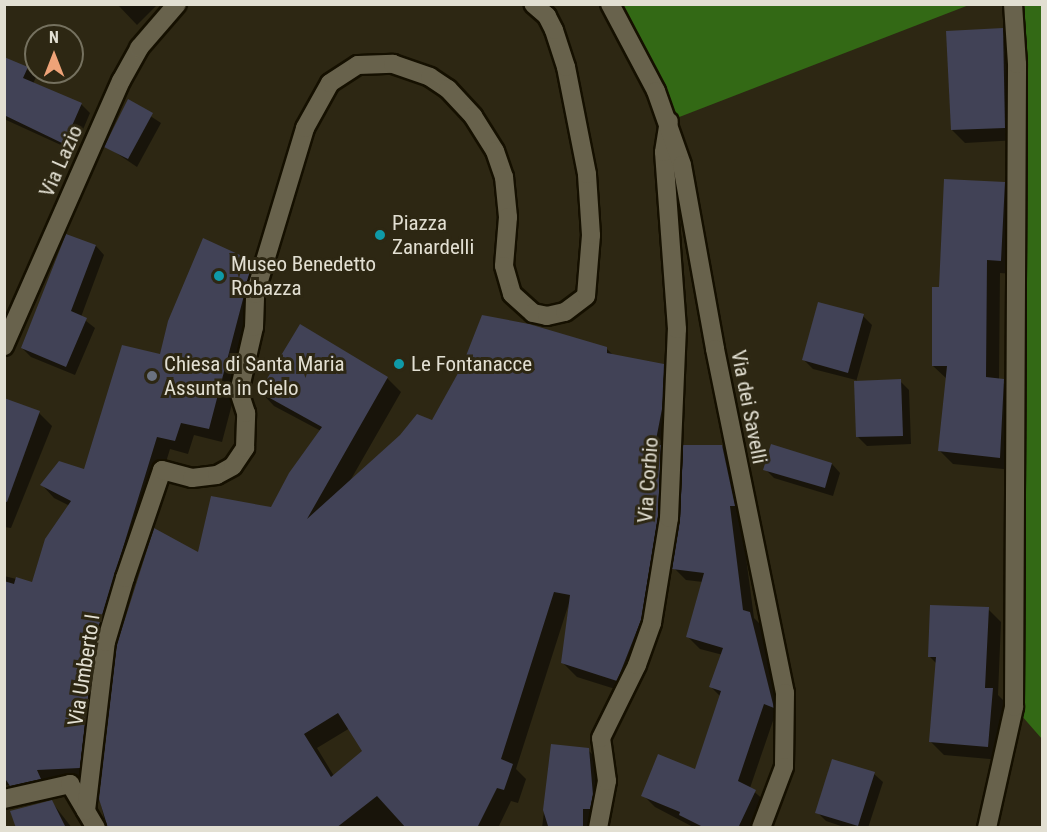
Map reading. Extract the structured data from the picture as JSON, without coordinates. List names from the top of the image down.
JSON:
{
  "streets": {
    "street": [
      "Via Lazio",
      "Via dei Savelli",
      "Via Corbio",
      "Via Umberto I"
    ]
  },
  "crossings": [
    ["Via dei Savelli", "Via Corbio"]
  ],
  "places": [
    "Piazza Zanardelli",
    "Museo Benedetto Robazza",
    "Le Fontanacce",
    "Chiesa di Santa Maria Assunta in Cielo"
  ],
  "north": "top"
}
